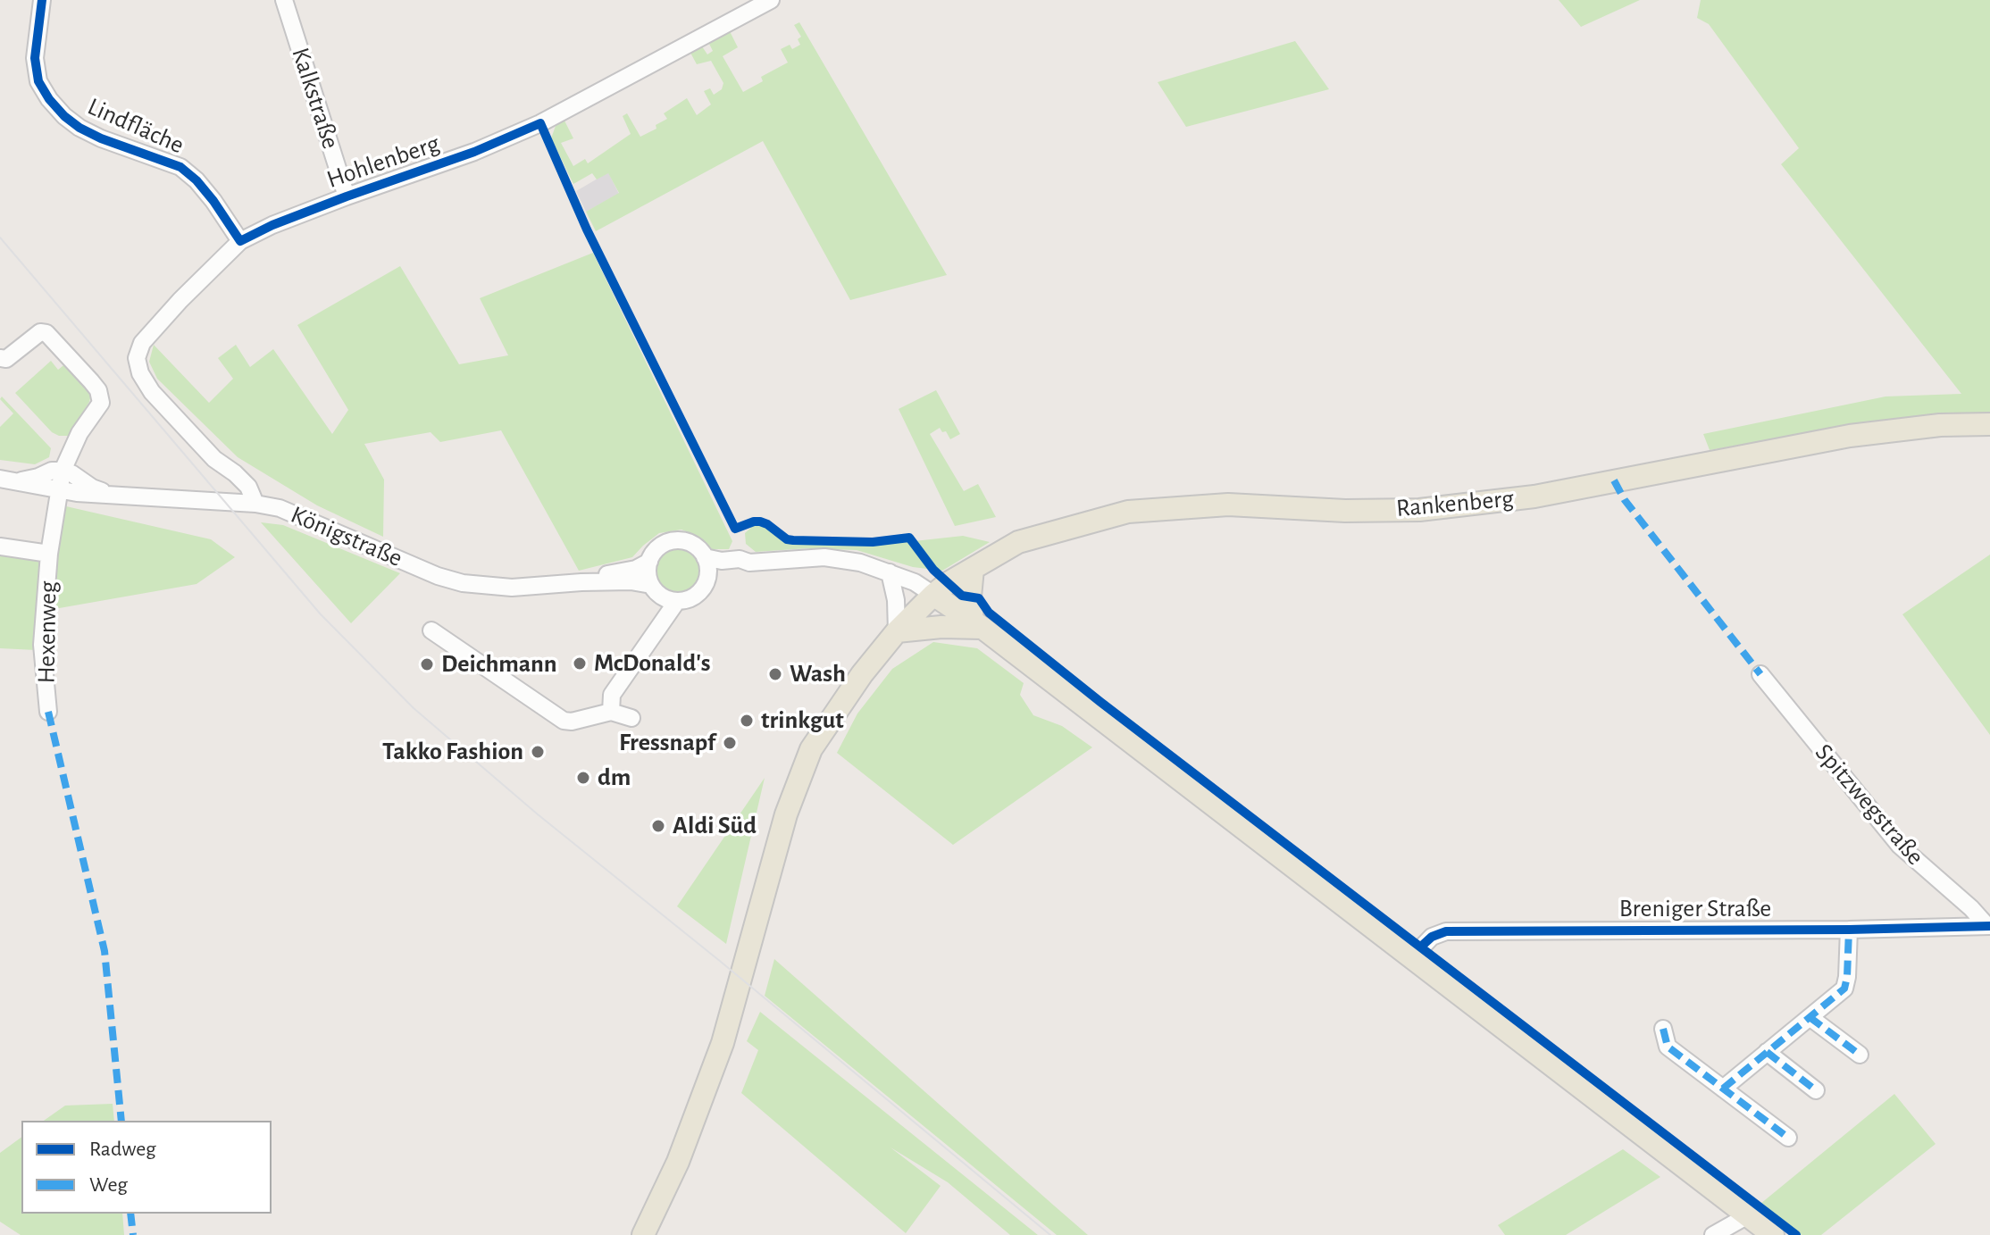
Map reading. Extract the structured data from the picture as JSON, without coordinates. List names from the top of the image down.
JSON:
{
  "streets": {
    "main road": ["Rankenberg"],
    "street": [
      "Kalkstraße",
      "Lindfläche",
      "Hohlenberg",
      "Königstraße",
      "Hexenweg",
      "Spitzwegstraße",
      "Breniger Straße"
    ]
  },
  "crossings": [
    ["Kalkstraße", "Hohlenberg"],
    ["Lindfläche", "Hohlenberg"],
    ["Hohlenberg", "Königstraße"],
    ["Rankenberg", "Königstraße"],
    ["Königstraße", "Hexenweg"],
    ["Spitzwegstraße", "Breniger Straße"]
  ],
  "places": [
    "McDonald's",
    "Deichmann",
    "Wash",
    "trinkgut",
    "Fressnapf",
    "Takko Fashion",
    "dm",
    "Aldi Süd"
  ],
  "legend": ["Radweg", "Weg"]
}
